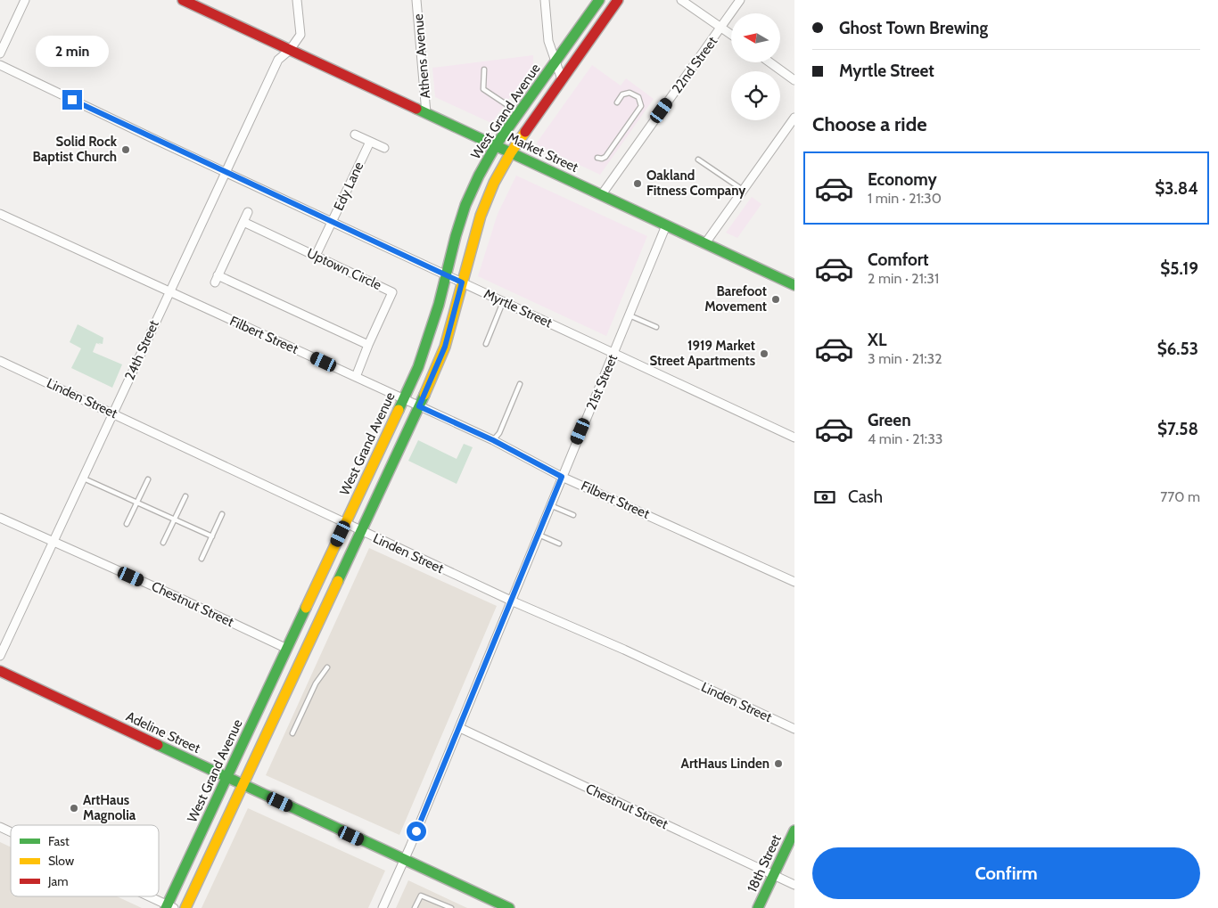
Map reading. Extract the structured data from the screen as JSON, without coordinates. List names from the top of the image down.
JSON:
{
  "streets": {
    "main road": [
      "West Grand Avenue",
      "Market Street",
      "Adeline Street",
      "18th Street"
    ],
    "street": [
      "Athens Avenue",
      "22nd Street",
      "Edy Lane",
      "Uptown Circle",
      "Myrtle Street",
      "Filbert Street",
      "24th Street",
      "21st Street",
      "Linden Street",
      "Chestnut Street"
    ]
  },
  "crossings": [
    ["Athens Avenue", "Market Street"],
    ["22nd Street", "Market Street"],
    ["West Grand Avenue", "Market Street"],
    ["West Grand Avenue", "Myrtle Street"],
    ["West Grand Avenue", "Filbert Street"],
    ["West Grand Avenue", "Linden Street"],
    ["West Grand Avenue", "Chestnut Street"],
    ["West Grand Avenue", "Adeline Street"],
    ["Market Street", "24th Street"],
    ["Market Street", "21st Street"],
    ["Edy Lane", "Uptown Circle"],
    ["Edy Lane", "Myrtle Street"],
    ["Uptown Circle", "Filbert Street"],
    ["Myrtle Street", "24th Street"],
    ["Myrtle Street", "21st Street"],
    ["Filbert Street", "24th Street"],
    ["Filbert Street", "21st Street"],
    ["24th Street", "Linden Street"],
    ["24th Street", "Chestnut Street"],
    ["21st Street", "Linden Street"],
    ["21st Street", "Chestnut Street"],
    ["21st Street", "Adeline Street"],
    ["Chestnut Street", "18th Street"]
  ],
  "places": [
    "Solid Rock Baptist Church",
    "Oakland Fitness Company",
    "Barefoot Movement",
    "1919 Market Street Apartments",
    "ArtHaus Linden",
    "ArtHaus Magnolia"
  ],
  "legend": ["Fast", "Slow", "Jam"],
  "north": "left",
  "page": {
    "banner": ["Ghost Town Brewing", "Myrtle Street"],
    "bubble": "2 min",
    "heading": "Choose a ride",
    "list": [
      {
        "name": "Economy",
        "note": "1 min · 21:30",
        "value": "$3.84"
      },
      {
        "name": "Comfort",
        "note": "2 min · 21:31",
        "value": "$5.19"
      },
      {
        "name": "XL",
        "note": "3 min · 21:32",
        "value": "$6.53"
      },
      {
        "name": "Green",
        "note": "4 min · 21:33",
        "value": "$7.58"
      }
    ],
    "pay": ["Cash", "770 m"],
    "buttons": "Confirm"
  }
}
